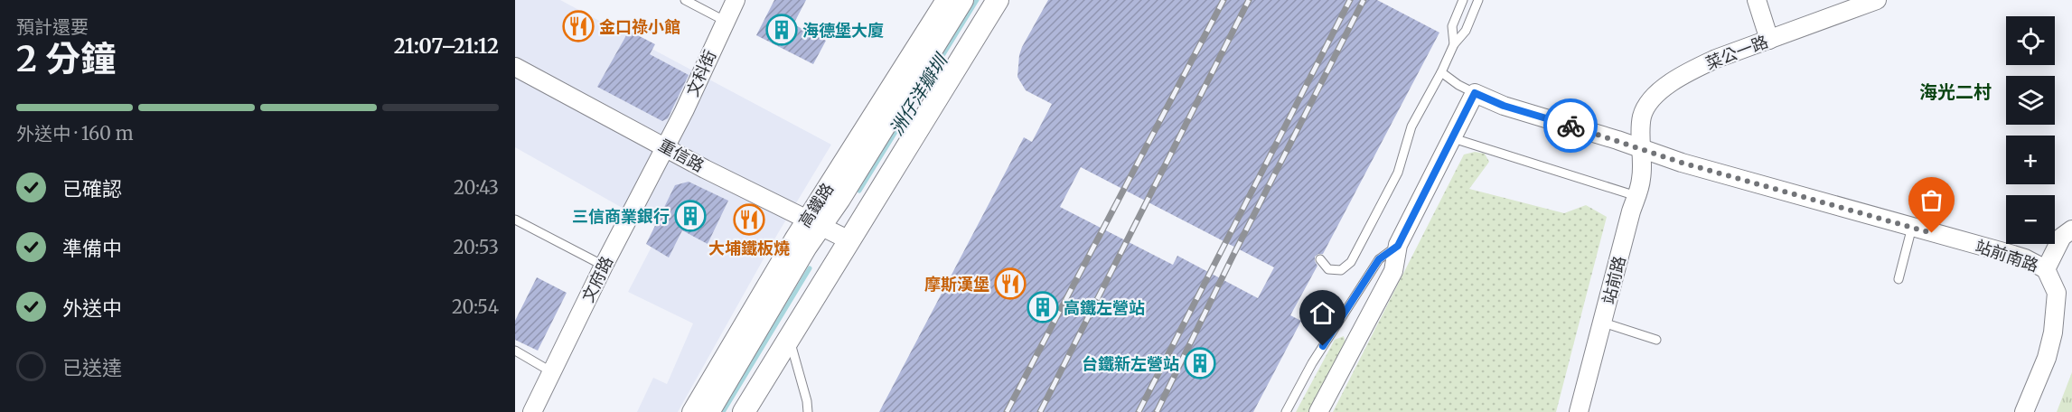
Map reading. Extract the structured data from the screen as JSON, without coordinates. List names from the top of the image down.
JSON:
{
  "streets": {
    "street": [
      "菜公一路",
      "文科街",
      "重信路",
      "高鐵路",
      "站前南路",
      "文府路",
      "站前路"
    ]
  },
  "crossings": [
    ["菜公一路", "站前南路"],
    ["菜公一路", "站前路"],
    ["文科街", "重信路"],
    ["文科街", "文府路"],
    ["重信路", "高鐵路"],
    ["重信路", "文府路"],
    ["站前南路", "站前路"]
  ],
  "districts": ["海光二村"],
  "water": ["洲仔洋瓣圳"],
  "places": {
    "restaurant": ["金口祿小館", "大埔鐵板燒", "摩斯漢堡"],
    "building": [
      "海德堡大廈",
      "三信商業銀行",
      "高鐵左營站",
      "台鐵新左營站"
    ]
  },
  "page": {
    "heading": ["2 分鐘", "預計還要", "21:07–21:12"],
    "map_buttons": ["+", "−"],
    "bar": "外送中 · 160 m",
    "list": [
      ["已確認", "20:43"],
      ["準備中", "20:53"],
      ["外送中", "20:54"],
      "已送達"
    ]
  }
}
